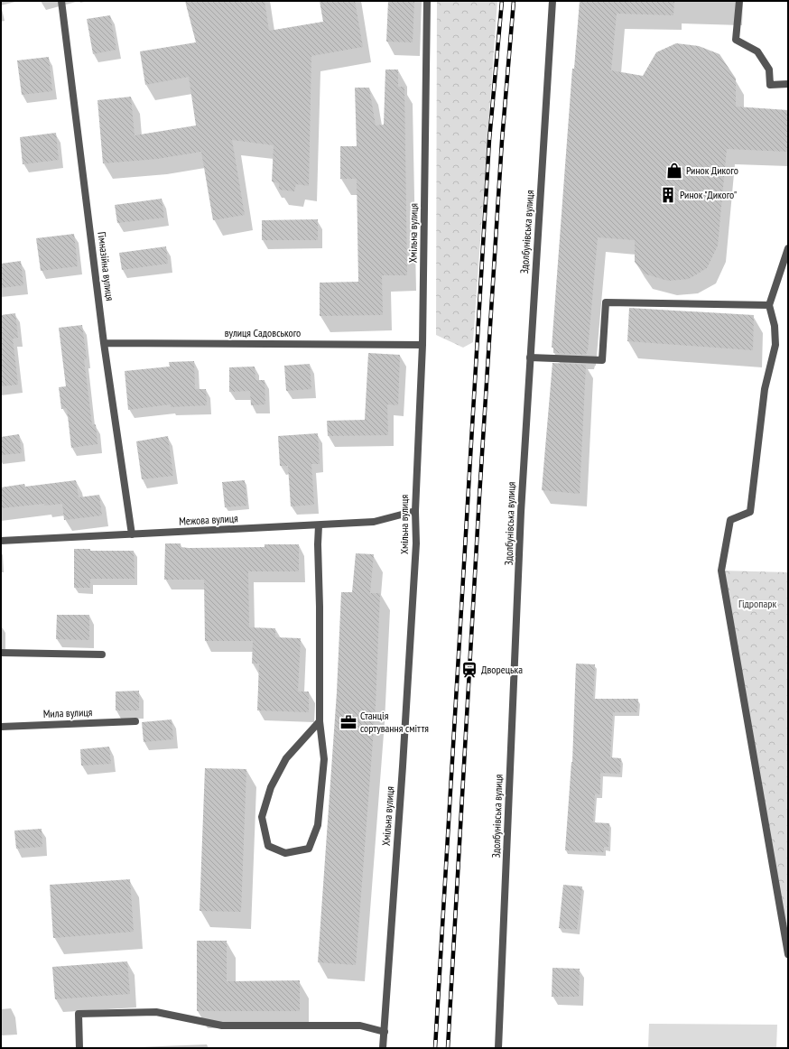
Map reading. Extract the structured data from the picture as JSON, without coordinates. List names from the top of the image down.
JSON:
{
  "streets": {
    "street": [
      "Здолбунівська вулиця",
      "Хмільна вулиця",
      "Гімназійна вулиця",
      "вулиця Садовського",
      "Межова вулиця",
      "Мила вулиця"
    ]
  },
  "crossings": [
    ["Хмільна вулиця", "вулиця Садовського"],
    ["Хмільна вулиця", "Межова вулиця"],
    ["Гімназійна вулиця", "вулиця Садовського"],
    ["Гімназійна вулиця", "Межова вулиця"]
  ],
  "parks": ["Гідропарк"],
  "places": {
    "shop": ["Ринок Дикого"],
    "building": ["Ринок \"Дикого\""],
    "station": ["Дворецька"],
    "office": ["Станція сортування сміття"]
  }
}
